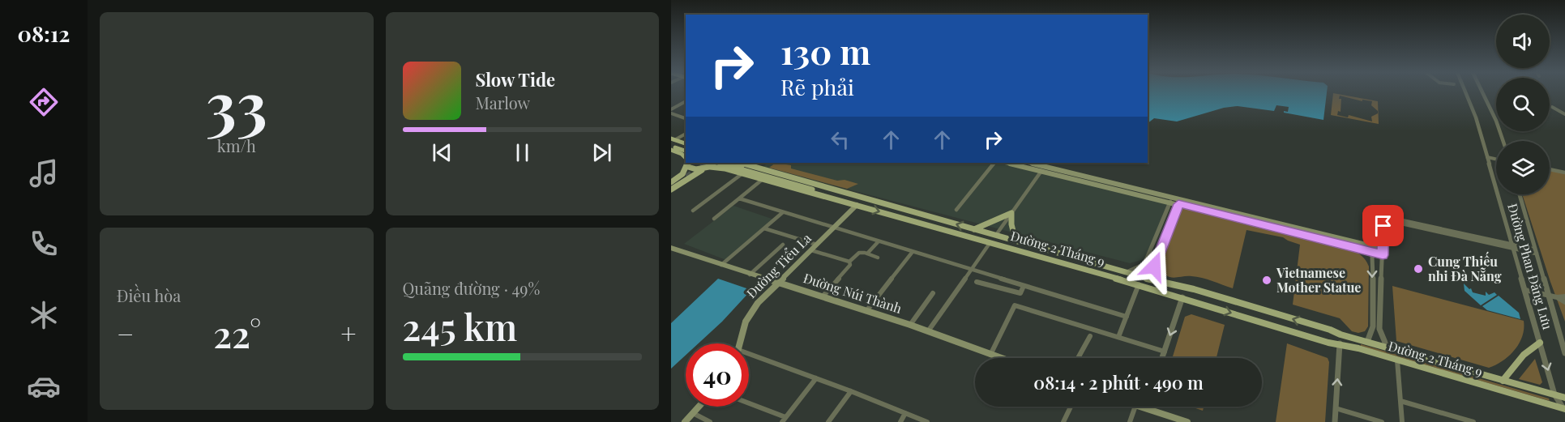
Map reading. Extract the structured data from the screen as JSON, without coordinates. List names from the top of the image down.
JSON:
{
  "streets": {
    "main road": ["Đường 2 Tháng 9", "Đường Tiểu La", "Đường Núi Thành"],
    "street": ["Đường Phan Đăng Lưu"]
  },
  "crossings": [
    ["Đường 2 Tháng 9", "Đường Tiểu La"],
    ["Đường 2 Tháng 9", "Đường Phan Đăng Lưu"],
    ["Đường Tiểu La", "Đường Núi Thành"]
  ],
  "places": ["Cung Thiếu nhi Đà Nẵng", "Vietnamese Mother Statue"],
  "page": {
    "tabs": "08:12",
    "tile": [
      ["33", "km/h"],
      "Điều hòa",
      ["Quãng đường · 49%", "245 km"]
    ],
    "turn": ["130 m", "Rẽ phải"],
    "song": ["Slow Tide", "Marlow"],
    "heat": ["−", "22°", "+"],
    "limit": "40",
    "trip": "08:14 · 2 phút · 490 m"
  }
}
